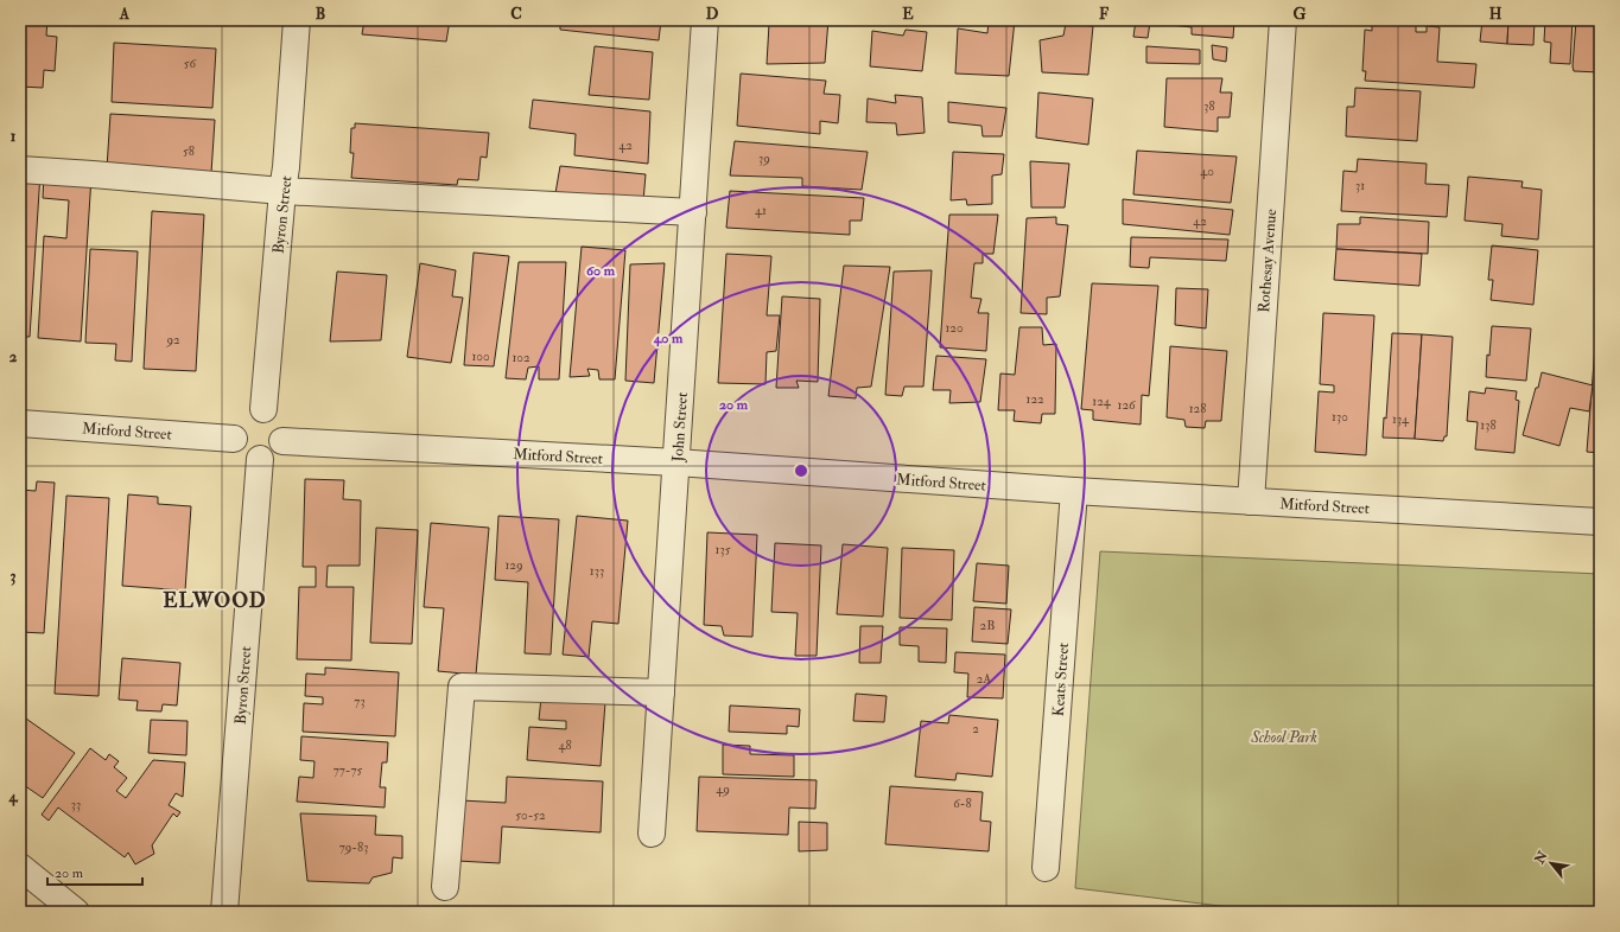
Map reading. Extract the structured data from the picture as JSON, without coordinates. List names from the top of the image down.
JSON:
{
  "streets": {
    "street": [
      "Byron Street",
      "Rothesay Avenue",
      "John Street",
      "Mitford Street",
      "Keats Street"
    ]
  },
  "crossings": [
    ["Byron Street", "Mitford Street"],
    ["Rothesay Avenue", "Mitford Street"],
    ["John Street", "Mitford Street"],
    ["Mitford Street", "Keats Street"]
  ],
  "districts": ["ELWOOD"],
  "parks": ["School Park"],
  "house_numbers": [
    "56",
    "38",
    "42",
    "58",
    "39",
    "40",
    "31",
    "41",
    "42",
    "120",
    "92",
    "100",
    "102",
    "122",
    "124",
    "126",
    "128",
    "130",
    "134",
    "138",
    "135",
    "129",
    "133",
    "2B",
    "2A",
    "73",
    "2",
    "48",
    "77-75",
    "49",
    "6-8",
    "33",
    "50-52",
    "79-83"
  ],
  "scale_bar": "20 m",
  "north": "top left",
  "grid": {
    "columns": [
      "A",
      "B",
      "C",
      "D",
      "E",
      "F",
      "G",
      "H"
    ],
    "rows": [
      "1",
      "2",
      "3",
      "4"
    ]
  },
  "rings": ["60 m", "40 m", "20 m"]
}
